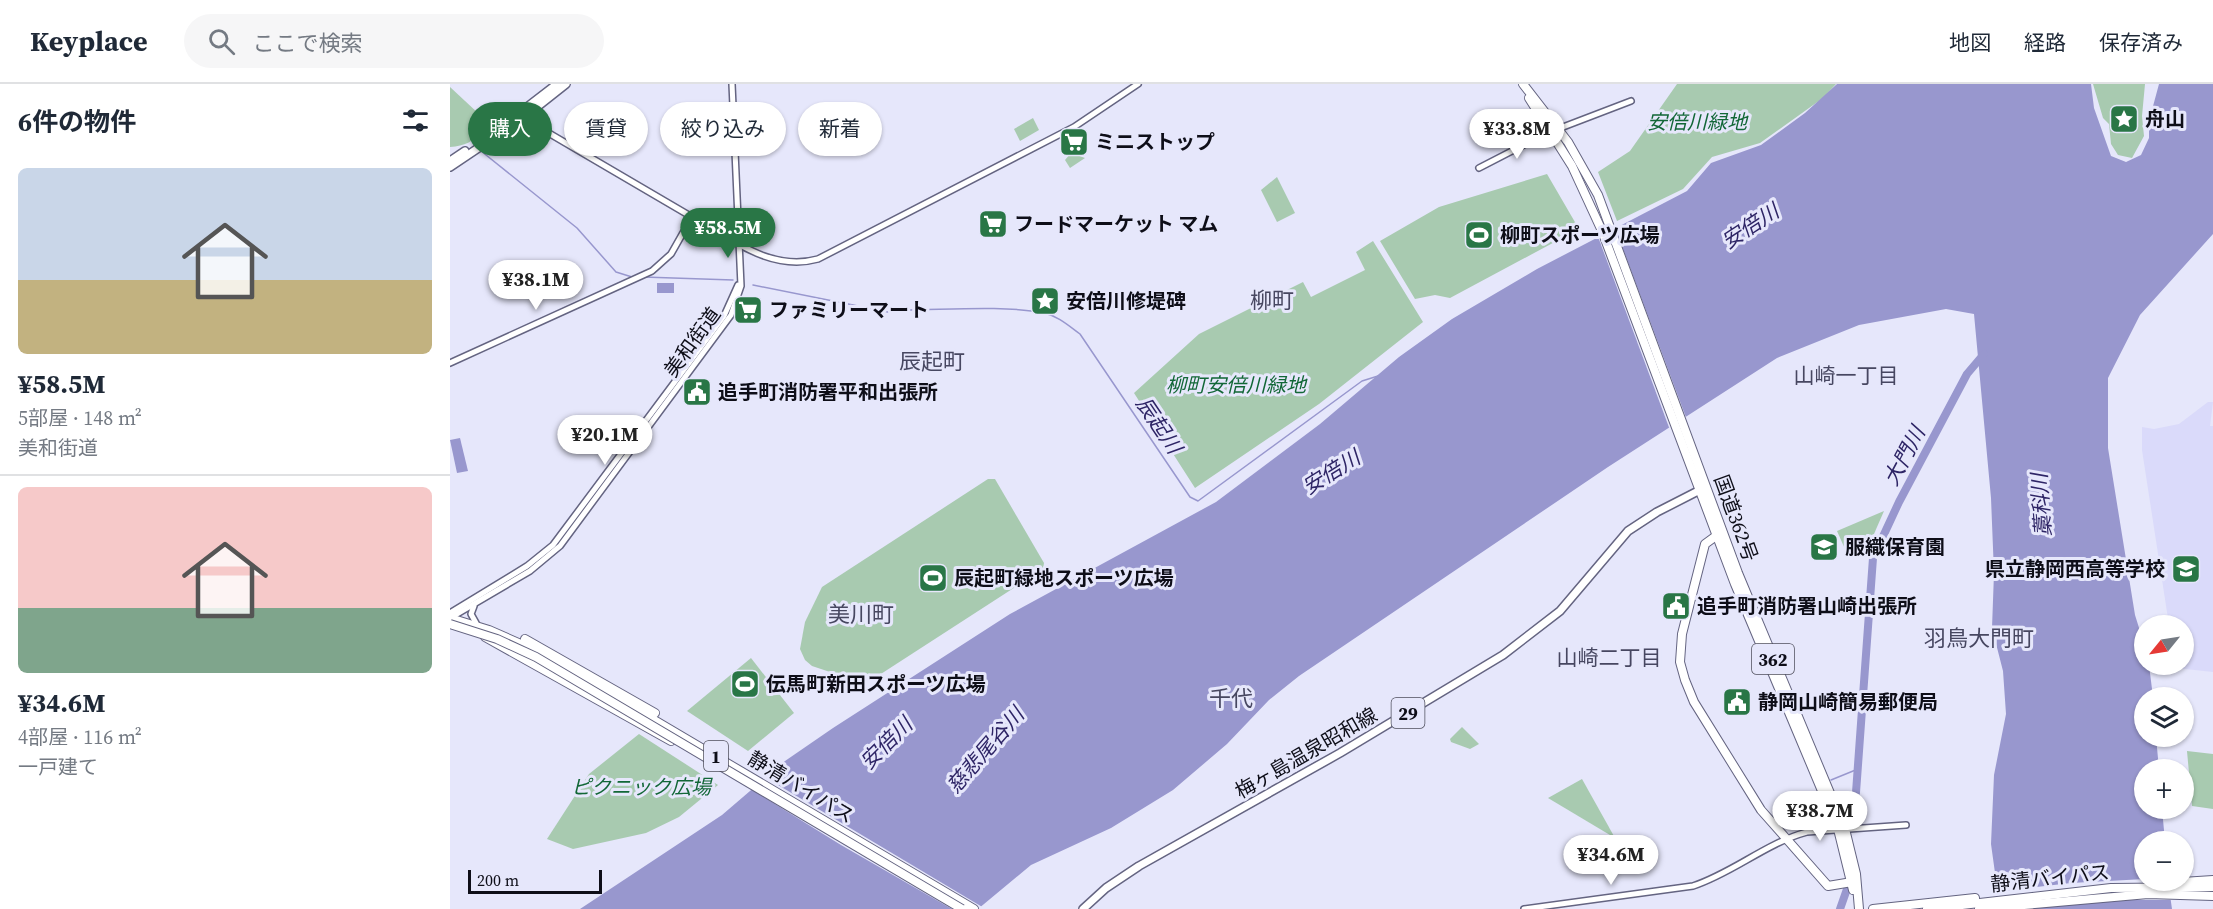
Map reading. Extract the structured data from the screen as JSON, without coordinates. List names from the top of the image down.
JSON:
{
  "streets": {
    "highway": [
      "国道362号",
      "362",
      "1",
      "静清バイパス"
    ],
    "main road": ["29", "梅ヶ島温泉昭和線"],
    "street": ["美和街道"]
  },
  "crossings": [
    ["美和街道", "静清バイパス"],
    ["国道362号", "362"],
    ["国道362号", "梅ヶ島温泉昭和線"]
  ],
  "districts": [
    "柳町",
    "辰起町",
    "山崎一丁目",
    "美川町",
    "羽鳥大門町",
    "山崎二丁目",
    "千代"
  ],
  "water": [
    "安倍川",
    "辰起川",
    "大門川",
    "藁科川",
    "慈悲尾谷川"
  ],
  "parks": ["安倍川緑地", "柳町安倍川緑地", "ピクニック広場"],
  "places": {
    "place": ["舟山", "安倍川修堤碑"],
    "supermarket": ["ミニストップ", "フードマーケット マム", "ファミリーマート"],
    "sports": ["柳町スポーツ広場", "辰起町緑地スポーツ広場", "伝馬町新田スポーツ広場"],
    "public building": ["追手町消防署平和出張所", "追手町消防署山崎出張所", "静岡山崎簡易郵便局"],
    "school or university": ["服織保育園", "県立静岡西高等学校"]
  },
  "scale_bar": "200 m",
  "north": "bottom left",
  "page": {
    "header": "Keyplace",
    "search": "ここで検索",
    "nav": ["地図", "経路", "保存済み"],
    "heading": "6件の物件",
    "chip": [
      "購入",
      "賃貸",
      "絞り込み",
      "新着"
    ],
    "price": [
      "¥33.8M",
      "¥58.5M",
      "¥38.1M",
      "¥20.1M",
      "¥38.7M",
      "¥34.6M"
    ],
    "list": [
      {
        "name": "¥58.5M",
        "note": "5部屋 · 148 m² · 美和街道"
      },
      {
        "name": "¥34.6M",
        "note": "4部屋 · 116 m² · 一戸建て"
      }
    ],
    "map_buttons": ["+", "−"],
    "scale": "200 m"
  }
}
